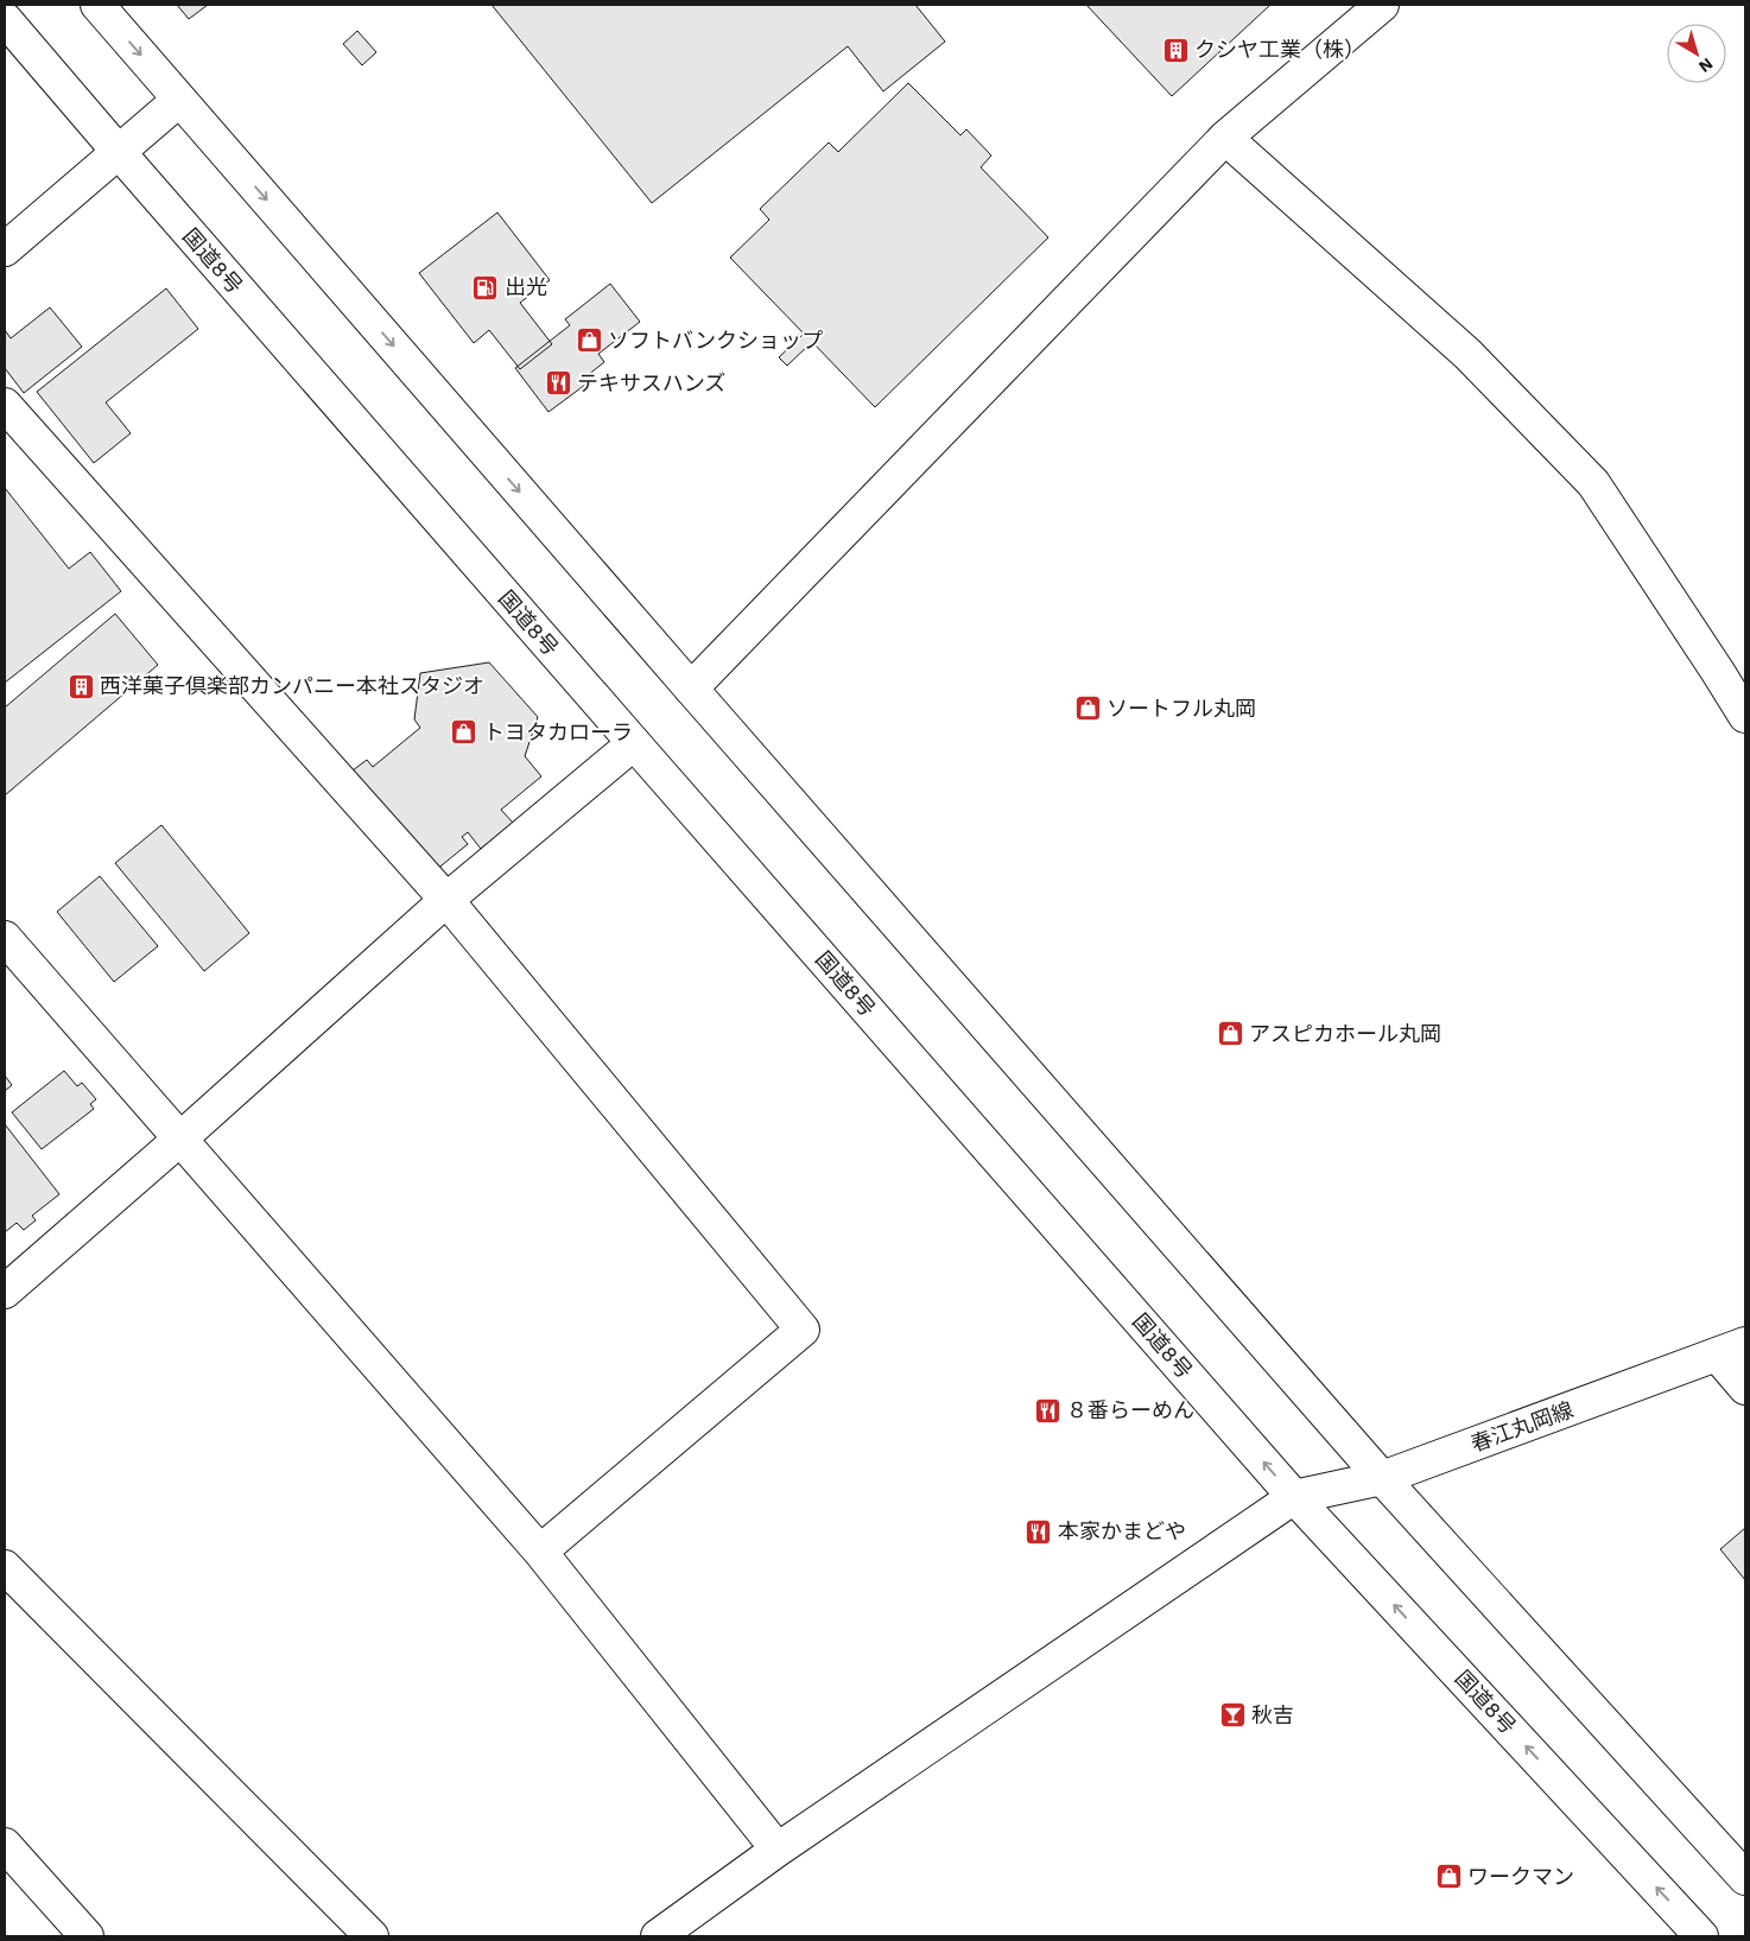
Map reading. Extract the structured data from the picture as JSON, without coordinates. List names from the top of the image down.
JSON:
{
  "streets": {
    "main road": ["国道8号", "春江丸岡線"]
  },
  "crossings": [
    ["国道8号", "春江丸岡線"]
  ],
  "places": {
    "building": ["クシヤ工業（株）", "西洋菓子倶楽部カンパニー本社スタジオ"],
    "fuel station": ["出光"],
    "shop": [
      "ソフトバンクショップ",
      "ソートフル丸岡",
      "トヨタカローラ",
      "アスピカホール丸岡",
      "ワークマン"
    ],
    "restaurant": ["テキサスハンズ", "８番らーめん", "本家かまどや"],
    "bar": ["秋吉"]
  },
  "north": "bottom right"
}
